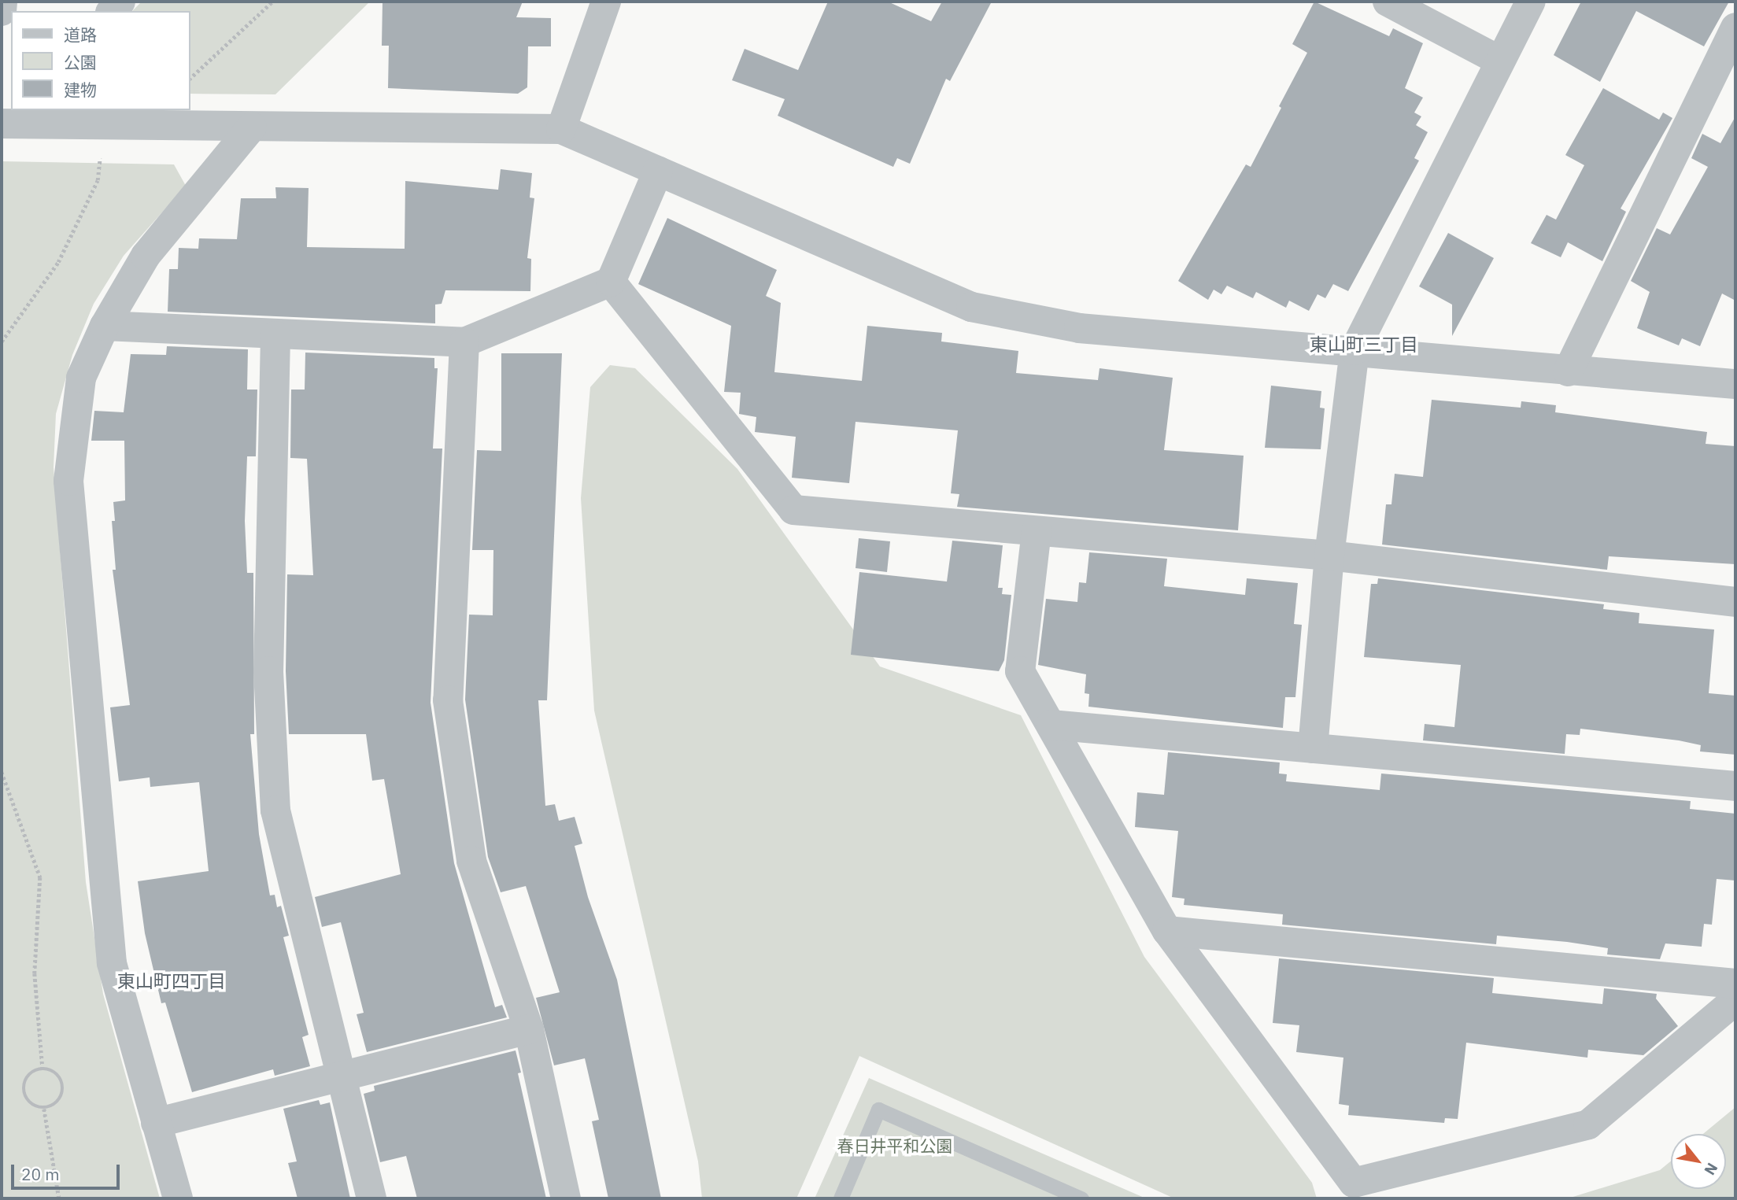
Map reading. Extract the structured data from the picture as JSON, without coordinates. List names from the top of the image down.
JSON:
{
  "districts": ["東山町三丁目", "東山町四丁目"],
  "parks": ["春日井平和公園"],
  "legend": ["道路", "公園", "建物"],
  "scale_bar": "20 m",
  "north": "bottom right"
}
